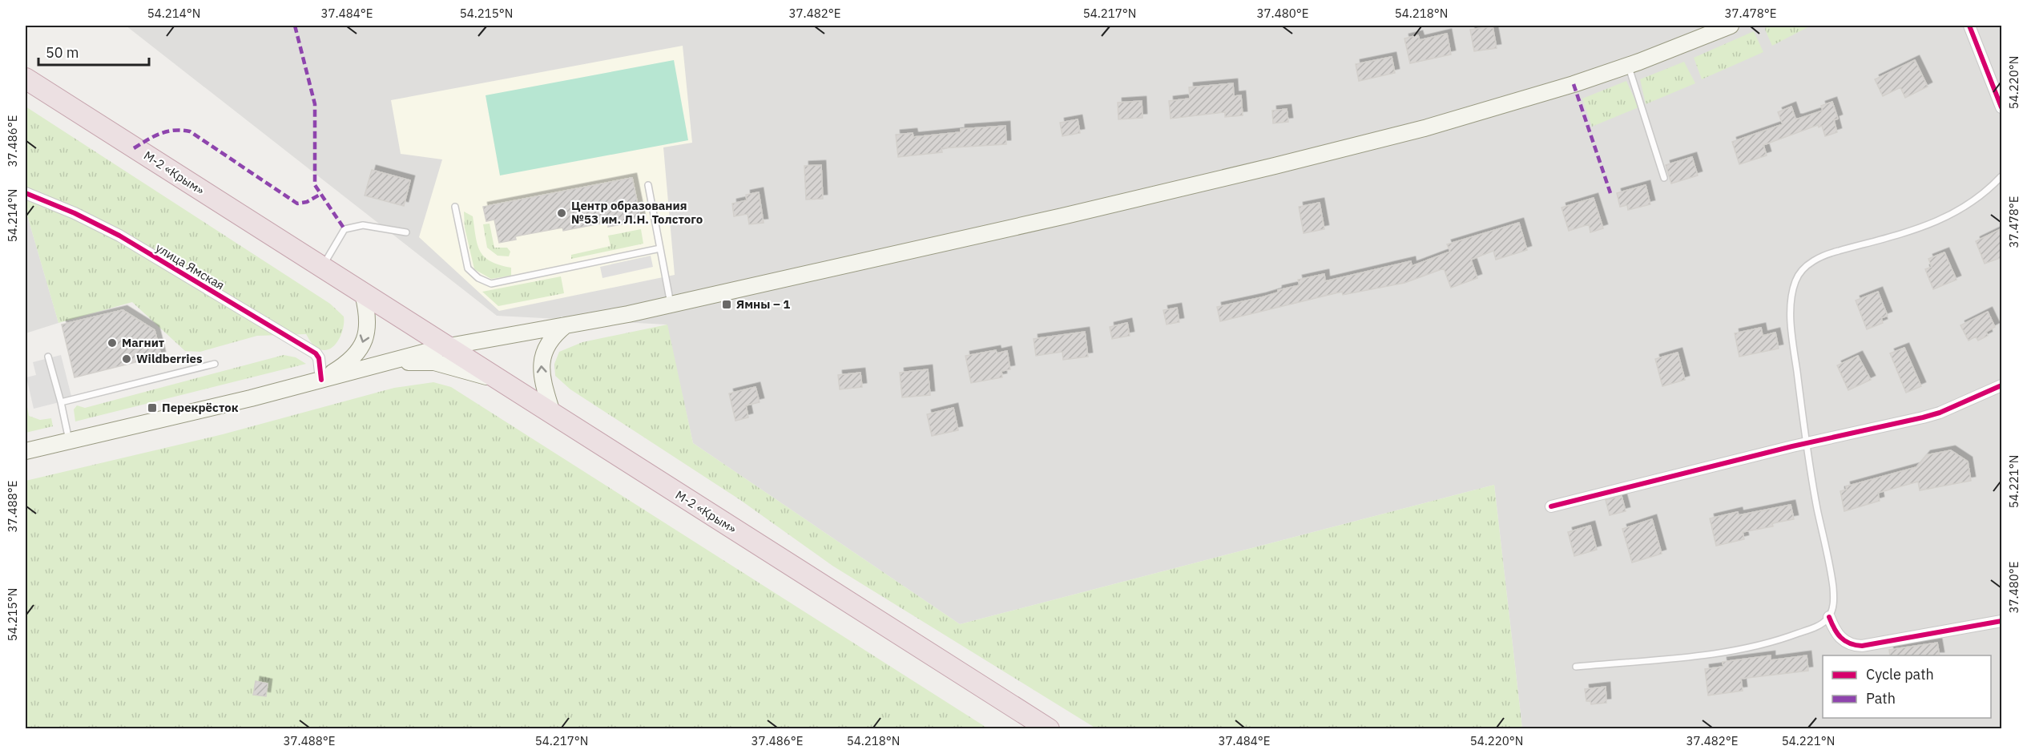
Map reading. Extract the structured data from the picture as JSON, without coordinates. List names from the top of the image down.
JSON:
{
  "streets": {
    "highway": ["М-2 «Крым»"],
    "street": ["улица Ямская"]
  },
  "places": {
    "other": ["Центр образования №53 им. Л.Н. Толстого", "Магнит", "Wildberries"],
    "transit": ["Ямны – 1", "Перекрёсток"]
  },
  "legend": ["Cycle path", "Path"],
  "scale_bar": "50 m",
  "coordinates": [
    "54.214°N",
    "37.484°E",
    "54.215°N",
    "37.482°E",
    "54.217°N",
    "37.480°E",
    "54.218°N",
    "37.478°E",
    "54.220°N",
    "37.486°E",
    "54.221°N",
    "37.488°E"
  ]
}
